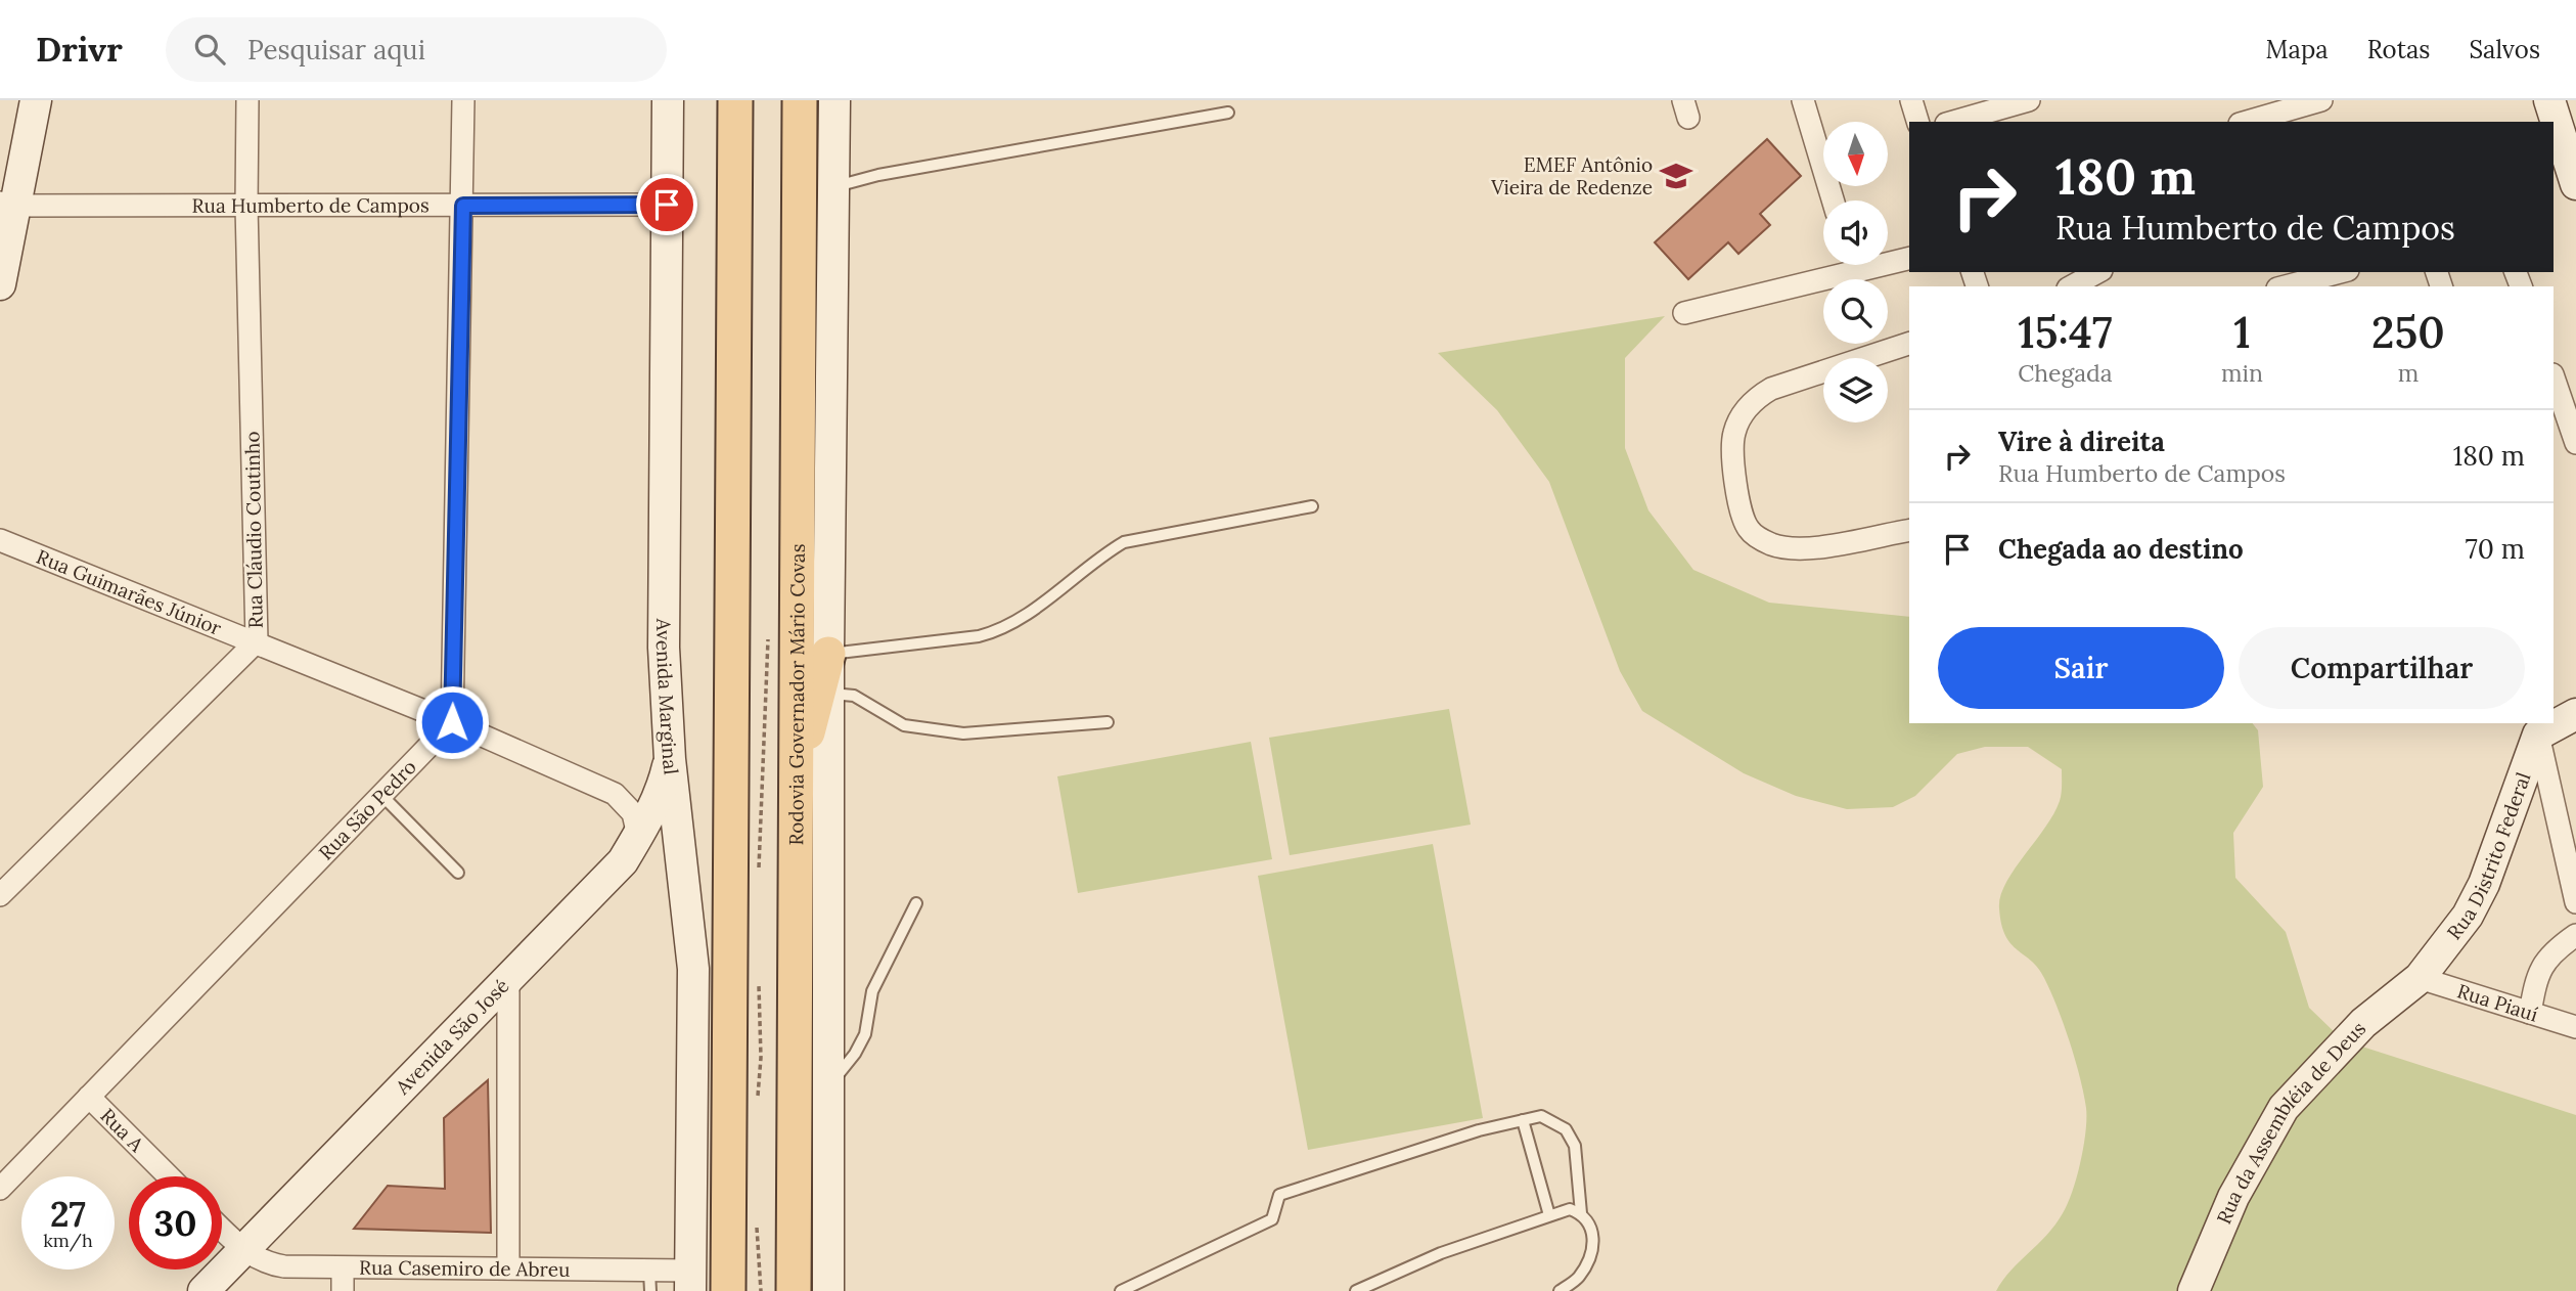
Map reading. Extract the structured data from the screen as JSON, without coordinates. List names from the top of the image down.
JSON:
{
  "streets": {
    "main road": ["Rodovia Governador Mário Covas"],
    "street": [
      "Rua Humberto de Campos",
      "Rua Cláudio Coutinho",
      "Rua Guimarães Júnior",
      "Avenida Marginal",
      "Rua São Pedro",
      "Rua Distrito Federal",
      "Rua Piauí",
      "Avenida São José",
      "Rua da Assembléia de Deus",
      "Rua A",
      "Rua Casemiro de Abreu"
    ]
  },
  "crossings": [
    ["Rua Humberto de Campos", "Rua Cláudio Coutinho"],
    ["Rua Humberto de Campos", "Avenida Marginal"],
    ["Rua Cláudio Coutinho", "Rua Guimarães Júnior"],
    ["Rua Guimarães Júnior", "Rua São Pedro"],
    ["Rua Guimarães Júnior", "Avenida São José"],
    ["Avenida Marginal", "Avenida São José"],
    ["Avenida Marginal", "Rua Casemiro de Abreu"],
    ["Rua São Pedro", "Rua A"],
    ["Rua Distrito Federal", "Rua Piauí"],
    ["Rua Distrito Federal", "Rua da Assembléia de Deus"],
    ["Rua Piauí", "Rua da Assembléia de Deus"],
    ["Avenida São José", "Rua Casemiro de Abreu"]
  ],
  "places": {
    "school or university": ["EMEF Antônio Vieira de Redenze"]
  },
  "north": "bottom",
  "page": {
    "header": "Drivr",
    "search": "Pesquisar aqui",
    "nav": ["Mapa", "Rotas", "Salvos"],
    "turn": ["180 m", "Rua Humberto de Campos"],
    "eta": [
      "15:47",
      "Chegada",
      "1",
      "min",
      "250",
      "m"
    ],
    "list": [
      {
        "name": "Vire à direita",
        "note": "Rua Humberto de Campos",
        "value": "180 m"
      },
      {
        "name": "Chegada ao destino",
        "value": "70 m"
      }
    ],
    "buttons": ["Sair", "Compartilhar"],
    "speed": "27 km/h",
    "limit": "30"
  }
}
